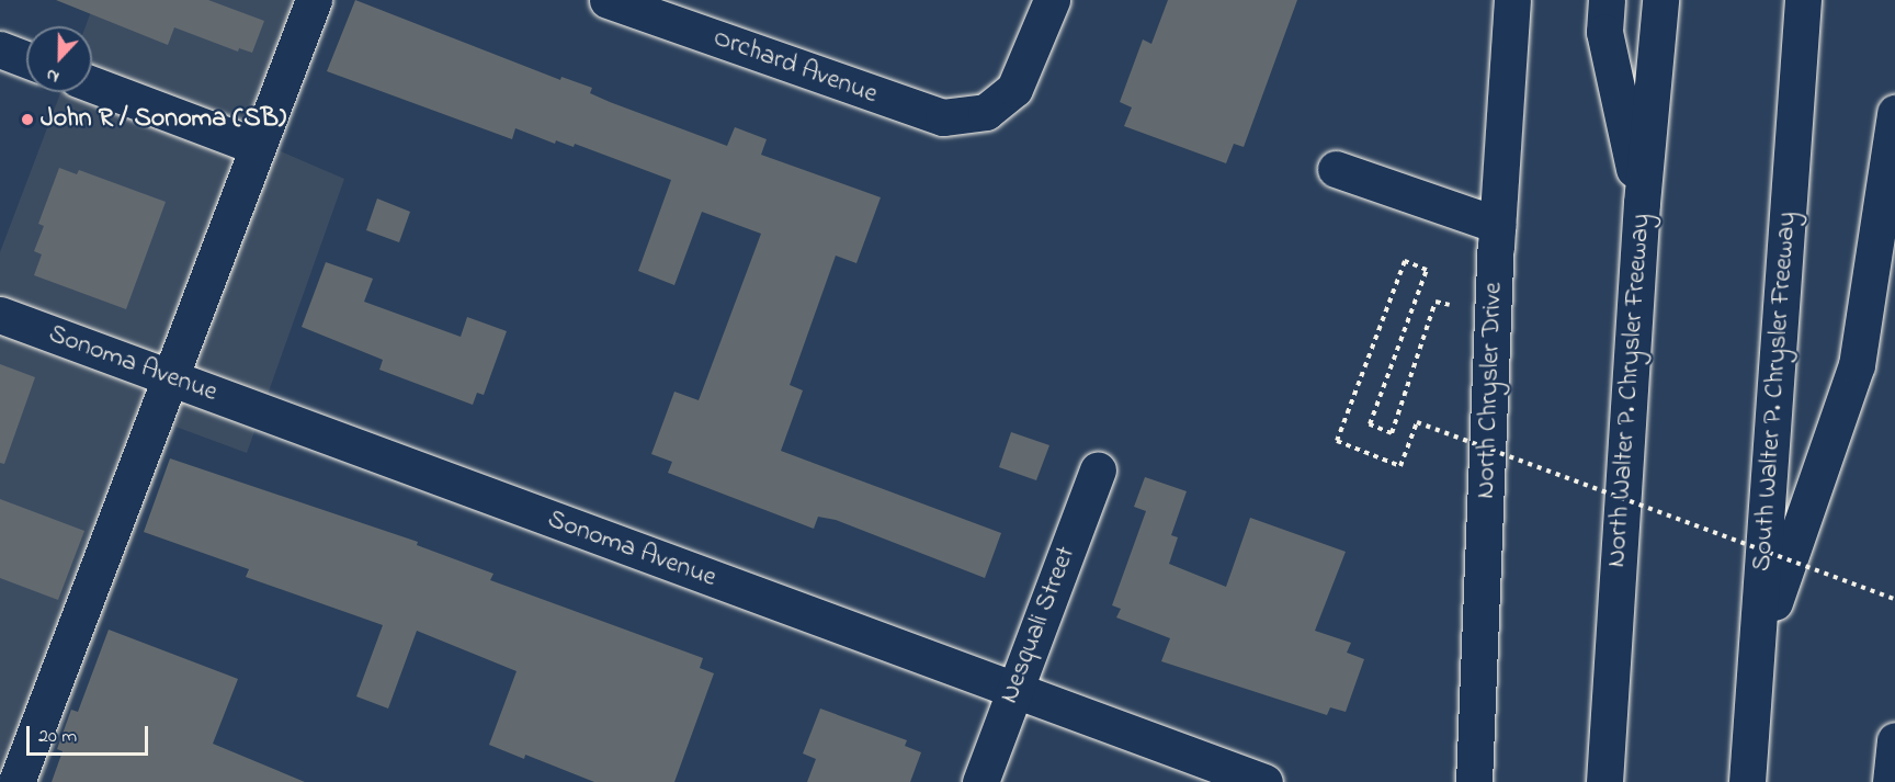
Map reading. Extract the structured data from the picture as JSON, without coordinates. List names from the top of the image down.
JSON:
{
  "streets": {
    "main road": [
      "Orchard Avenue",
      "Sonoma Avenue",
      "North Chrysler Drive",
      "North Walter P. Chrysler Freeway",
      "South Walter P. Chrysler Freeway",
      "Nesquali Street"
    ]
  },
  "crossings": [
    ["Sonoma Avenue", "Nesquali Street"]
  ],
  "places": ["John R / Sonoma (SB)"],
  "scale_bar": "20 m",
  "north": "bottom"
}
